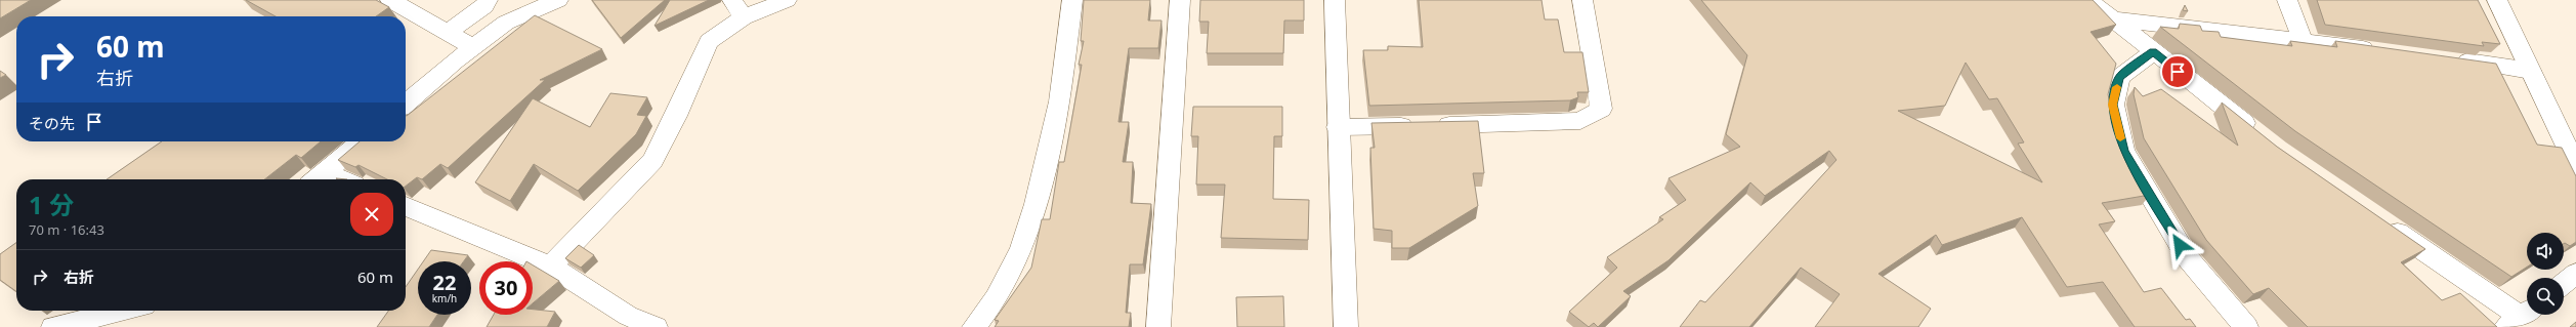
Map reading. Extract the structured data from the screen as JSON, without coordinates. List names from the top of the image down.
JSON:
{
  "page": {
    "turn": ["60 m", "右折"],
    "then": "その先",
    "heading": ["1 分", "70 m · 16:43"],
    "list": [
      {
        "name": "右折",
        "value": "60 m"
      }
    ],
    "speed": "22 km/h",
    "limit": "30"
  }
}
